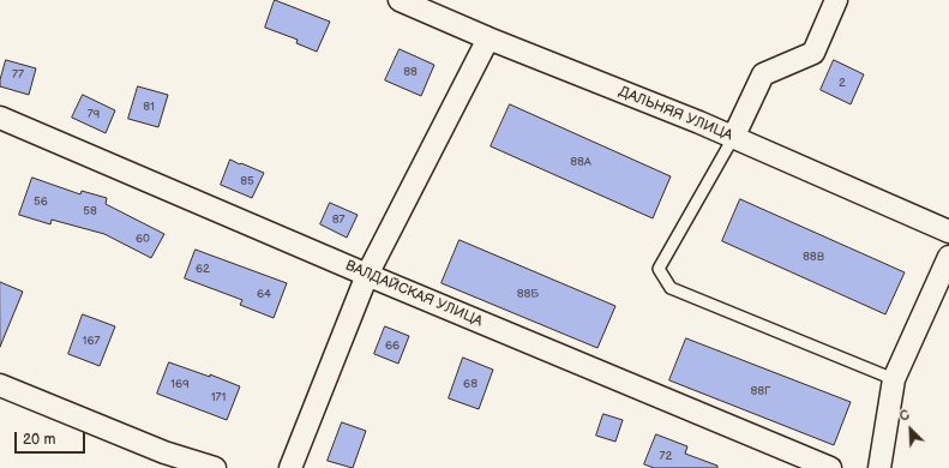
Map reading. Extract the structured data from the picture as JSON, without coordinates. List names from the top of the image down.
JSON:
{
  "streets": {
    "street": ["ДАЛЬНЯЯ УЛИЦА", "ВАЛДАЙСКАЯ УЛИЦА"]
  },
  "house_numbers": [
    "88",
    "77",
    "2",
    "81",
    "79",
    "88А",
    "85",
    "56",
    "58",
    "87",
    "60",
    "88В",
    "62",
    "64",
    "88Б",
    "167",
    "66",
    "169",
    "68",
    "88Г",
    "171",
    "72"
  ],
  "scale_bar": "20 m",
  "north": "top left"
}
